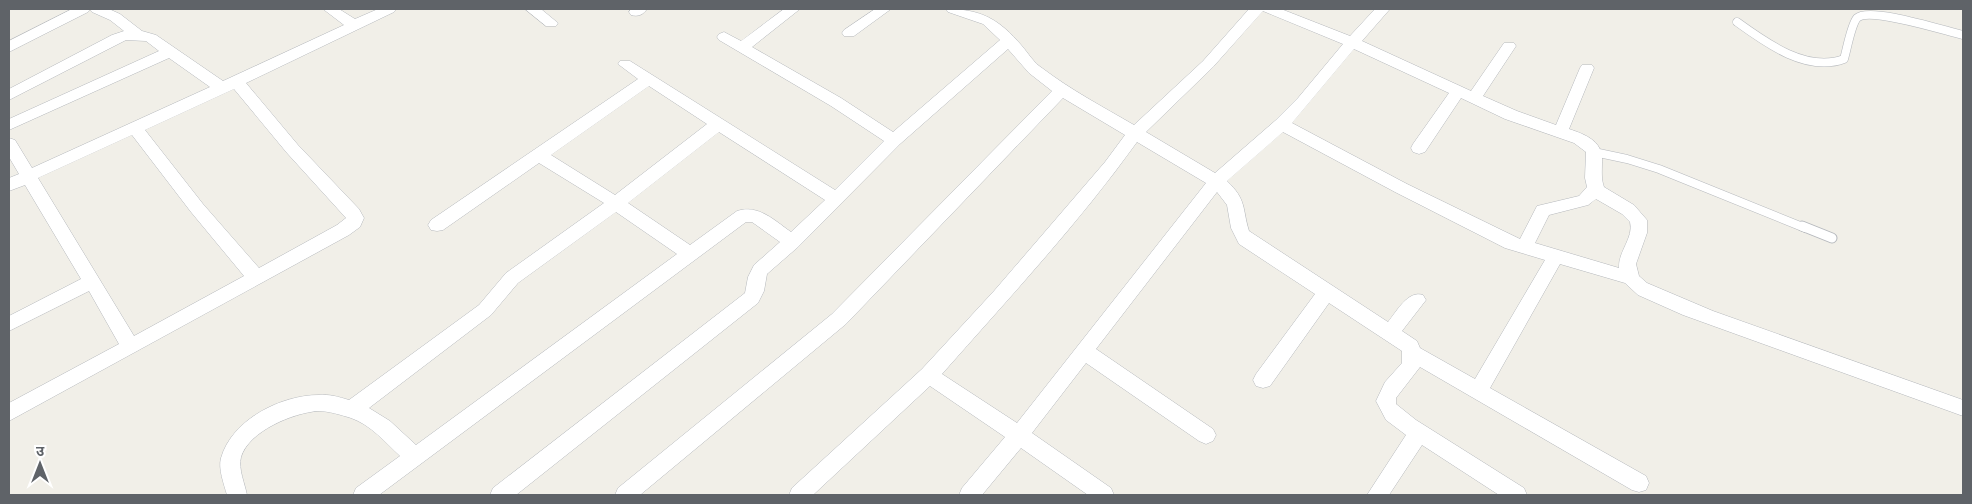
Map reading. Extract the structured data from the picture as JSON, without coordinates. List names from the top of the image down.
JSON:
{
  "north": "top"
}
